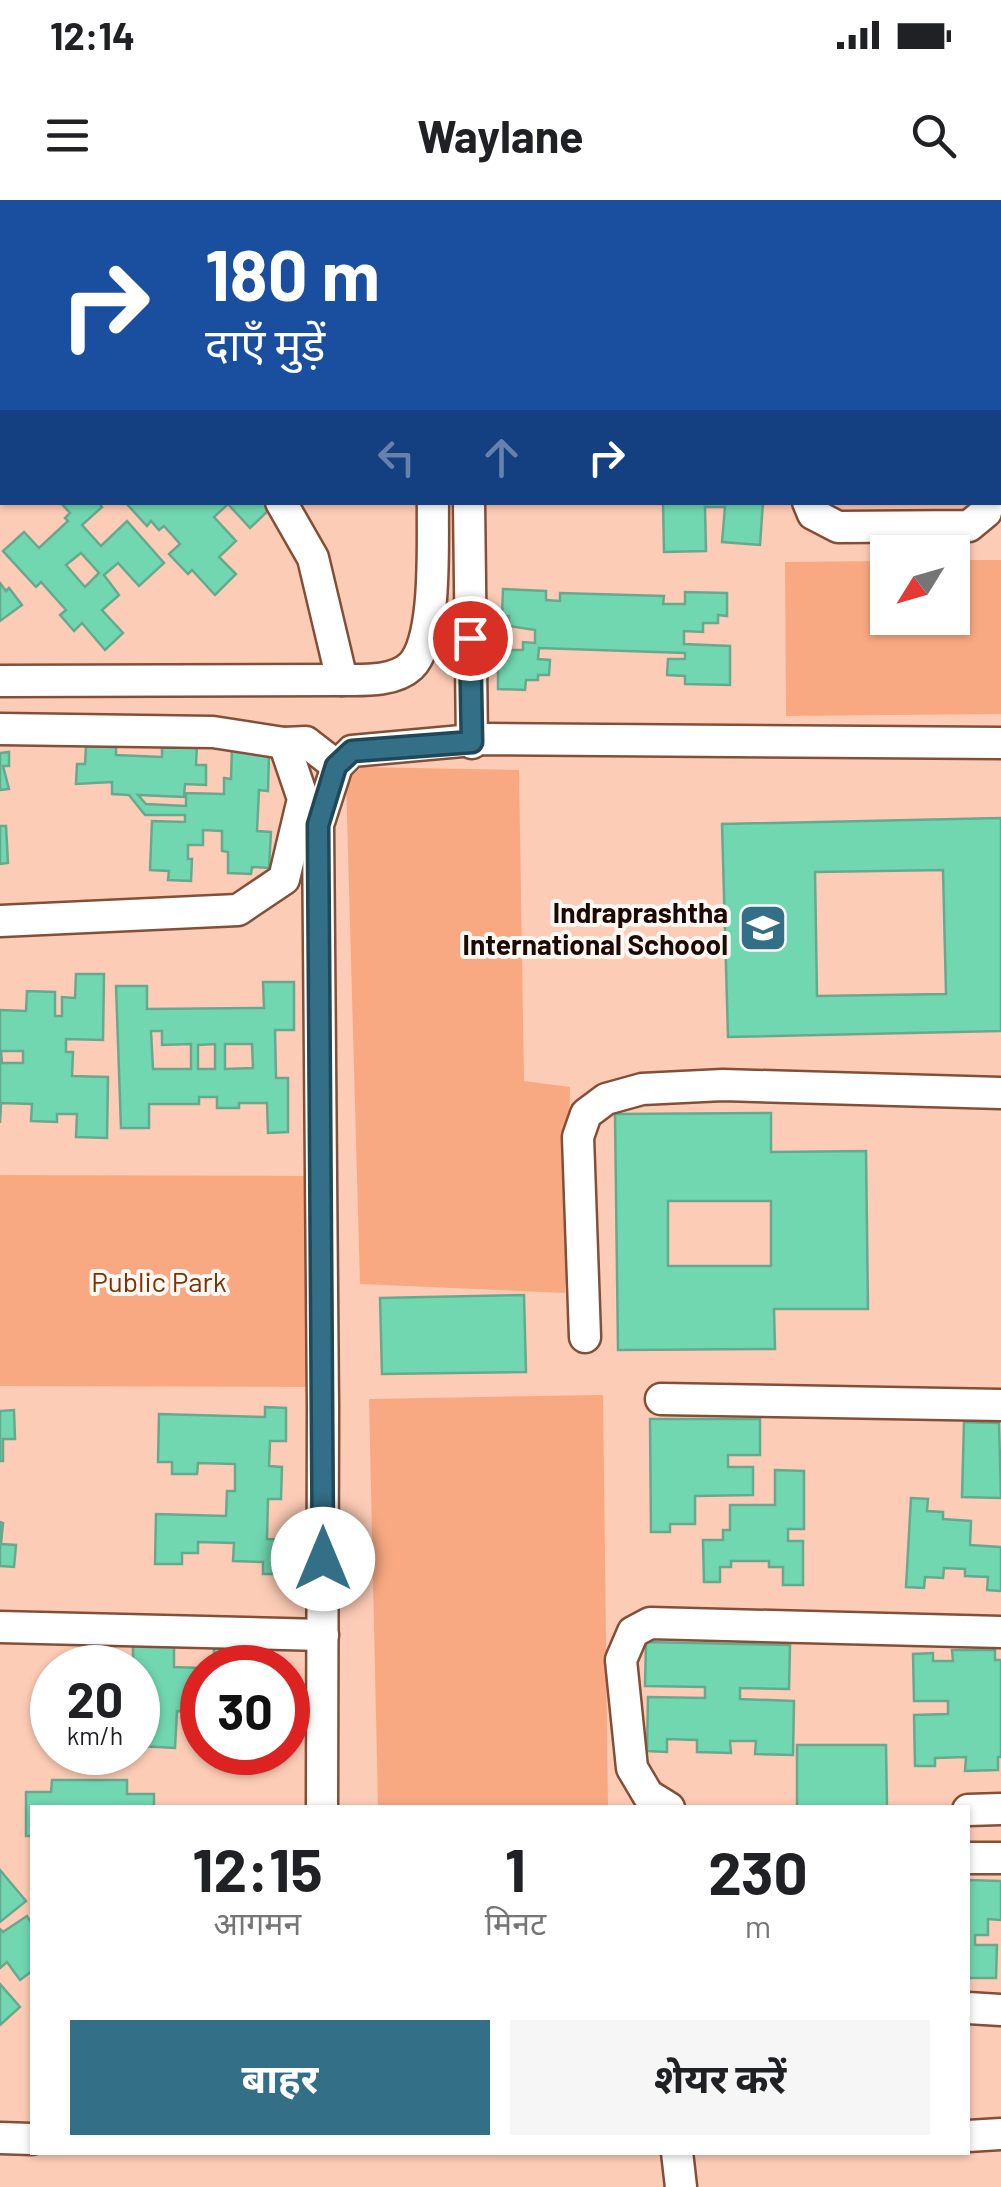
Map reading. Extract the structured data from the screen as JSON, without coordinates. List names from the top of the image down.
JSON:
{
  "parks": ["Public Park"],
  "places": {
    "school or university": ["Indraprashtha International Schoool"]
  },
  "north": "bottom left",
  "page": {
    "status": "12:14",
    "header": "Waylane",
    "turn": ["180 m", "दाएँ मुड़ें"],
    "speed": "20 km/h",
    "limit": "30",
    "eta": [
      "12:15",
      "आगमन",
      "1",
      "मिनट",
      "230",
      "m"
    ],
    "buttons": ["बाहर", "शेयर करें"]
  }
}
